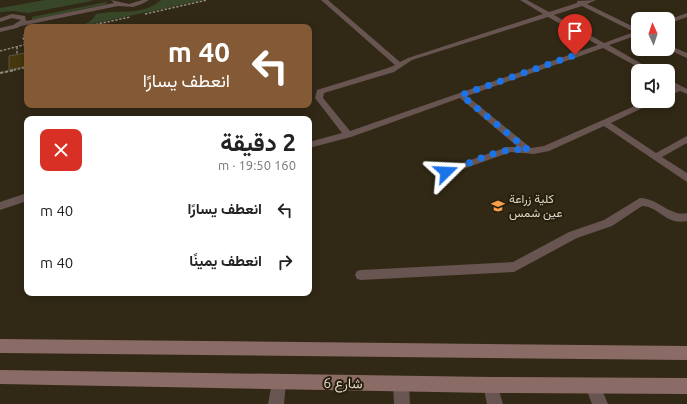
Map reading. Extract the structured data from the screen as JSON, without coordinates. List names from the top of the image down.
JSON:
{
  "streets": {
    "main road": ["شارع 6"]
  },
  "places": {
    "school or university": ["كلية زراعة عين شمس"]
  },
  "north": "top",
  "page": {
    "turn": ["40 m", "انعطف يسارًا"],
    "heading": ["2 دقيقة", "160 m · 19:50"],
    "list": [
      {
        "name": "انعطف يسارًا",
        "value": "40 m"
      },
      {
        "name": "انعطف يمينًا",
        "value": "40 m"
      }
    ]
  }
}
